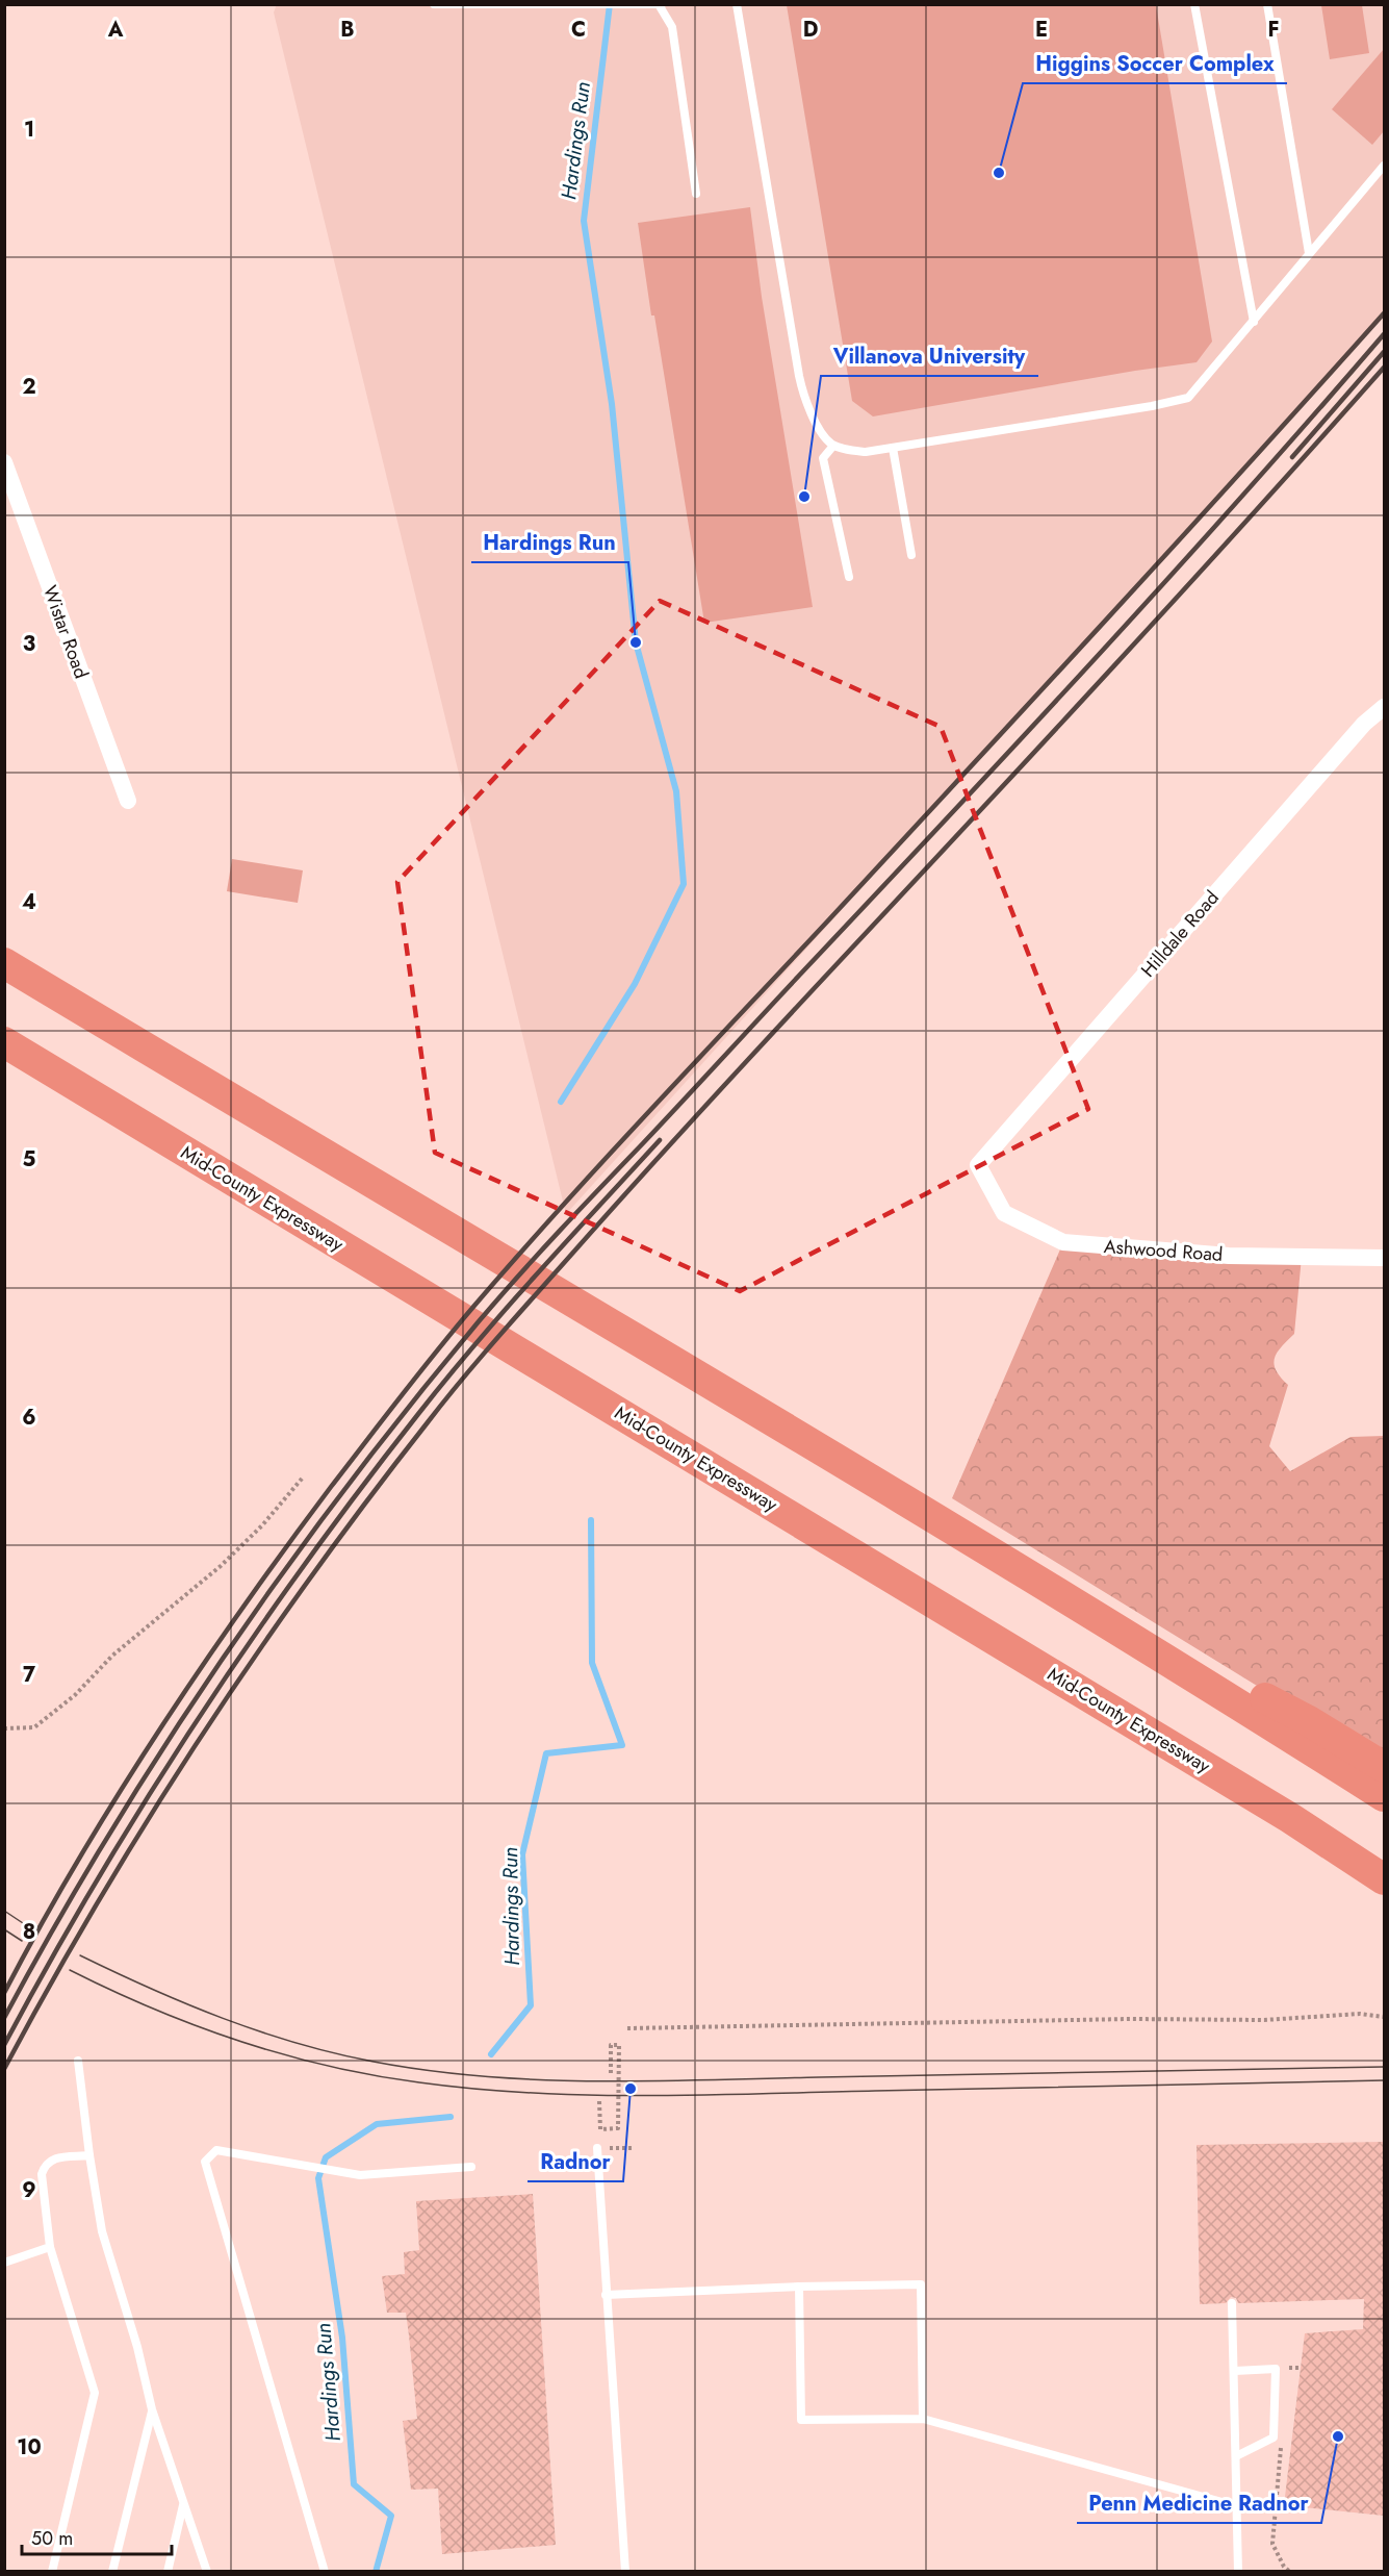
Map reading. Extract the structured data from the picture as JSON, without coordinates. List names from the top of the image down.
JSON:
{
  "streets": {
    "highway": ["Mid-County Expressway"],
    "street": ["Wistar Road", "Hilldale Road", "Ashwood Road"]
  },
  "crossings": [
    ["Hilldale Road", "Ashwood Road"]
  ],
  "water": ["Hardings Run"],
  "places": [
    "Higgins Soccer Complex",
    "Villanova University",
    "Hardings Run",
    "Radnor",
    "Penn Medicine Radnor"
  ],
  "scale_bar": "50 m",
  "grid": {
    "columns": [
      "A",
      "B",
      "C",
      "D",
      "E",
      "F"
    ],
    "rows": [
      "1",
      "2",
      "3",
      "4",
      "5",
      "6",
      "7",
      "8",
      "9",
      "10"
    ]
  }
}
